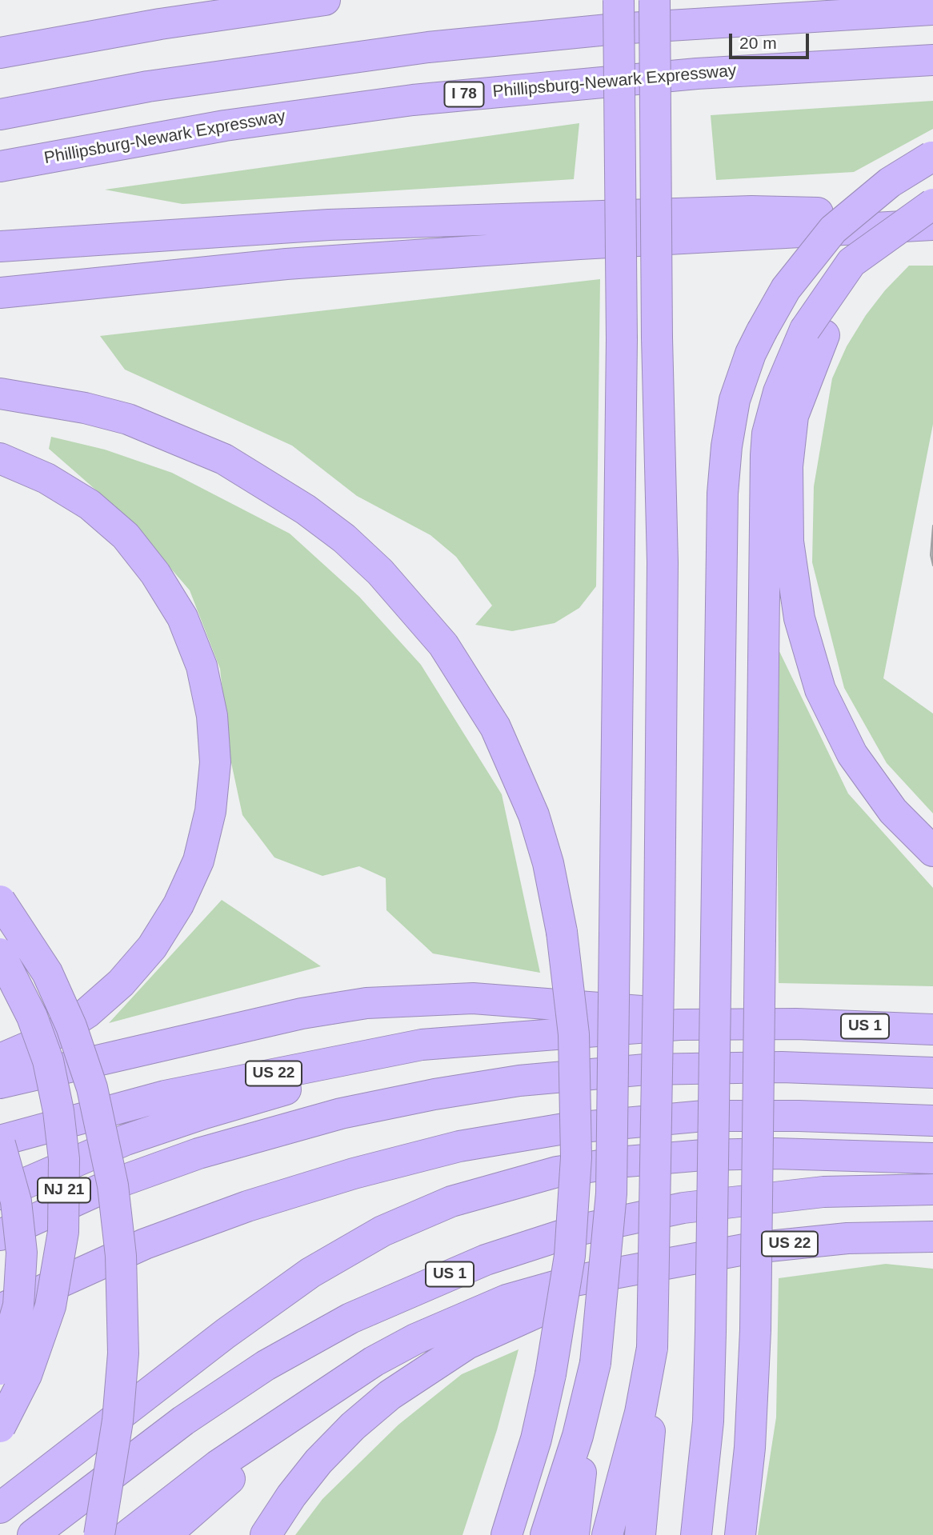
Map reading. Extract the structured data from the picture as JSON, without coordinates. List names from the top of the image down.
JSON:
{
  "streets": {
    "highway": [
      "Phillipsburg-Newark Expressway",
      "I 78",
      "US 1",
      "US 22",
      "NJ 21"
    ]
  },
  "crossings": [
    ["US 1", "US 22"]
  ],
  "scale_bar": "20 m"
}
